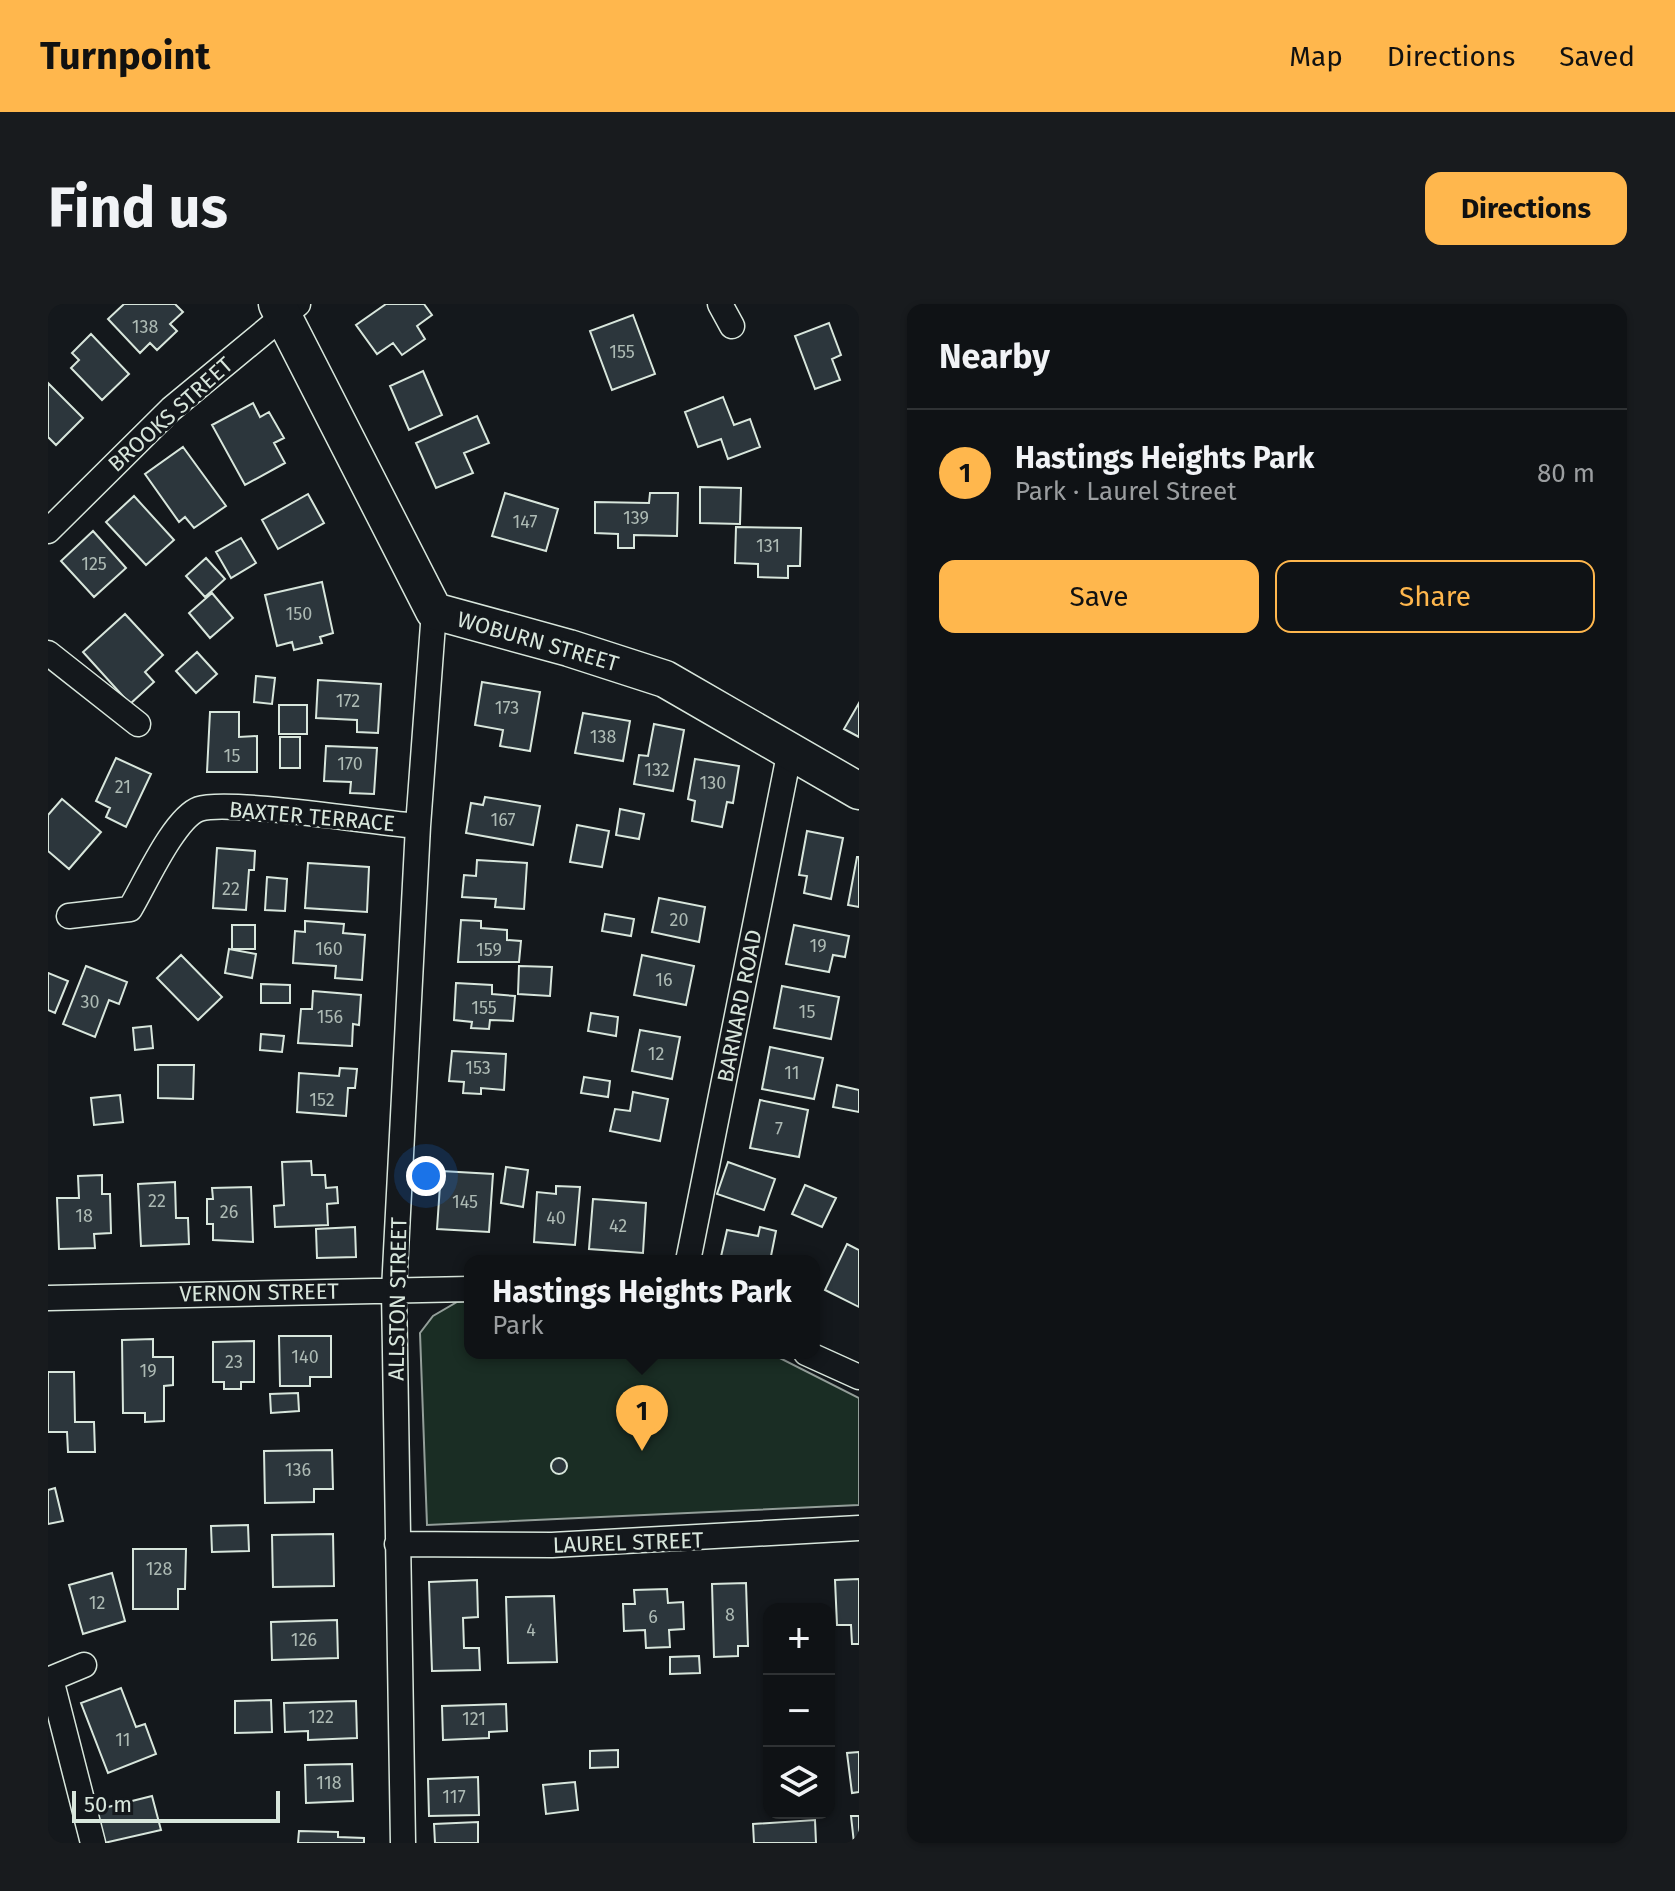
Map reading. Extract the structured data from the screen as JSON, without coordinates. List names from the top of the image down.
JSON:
{
  "streets": {
    "street": [
      "BROOKS STREET",
      "WOBURN STREET",
      "BAXTER TERRACE",
      "BARNARD ROAD",
      "VERNON STREET",
      "ALLSTON STREET",
      "LAUREL STREET"
    ]
  },
  "crossings": [
    ["BROOKS STREET", "WOBURN STREET"],
    ["WOBURN STREET", "BARNARD ROAD"],
    ["WOBURN STREET", "ALLSTON STREET"],
    ["BAXTER TERRACE", "ALLSTON STREET"],
    ["VERNON STREET", "ALLSTON STREET"],
    ["ALLSTON STREET", "LAUREL STREET"]
  ],
  "house_numbers": [
    "138",
    "155",
    "139",
    "147",
    "131",
    "125",
    "150",
    "172",
    "173",
    "138",
    "15",
    "170",
    "132",
    "130",
    "21",
    "167",
    "22",
    "20",
    "19",
    "160",
    "159",
    "16",
    "30",
    "155",
    "15",
    "156",
    "12",
    "153",
    "11",
    "152",
    "7",
    "22",
    "145",
    "26",
    "18",
    "40",
    "42",
    "140",
    "23",
    "19",
    "136",
    "128",
    "12",
    "8",
    "6",
    "4",
    "126",
    "122",
    "121",
    "11",
    "118",
    "117"
  ],
  "scale_bar": "50 m",
  "page": {
    "header": "Turnpoint",
    "nav": ["Map", "Directions", "Saved"],
    "buttons": [
      "Directions",
      ["Save", "Share"]
    ],
    "title": "Find us",
    "heading": "Nearby",
    "list": [
      {
        "mark": "1",
        "name": "Hastings Heights Park",
        "note": "Park · Laurel Street",
        "value": "80 m"
      }
    ],
    "popup": ["Hastings Heights Park", "Park"],
    "pins": "1",
    "map_buttons": ["+", "−"],
    "scale": "50 m"
  }
}
